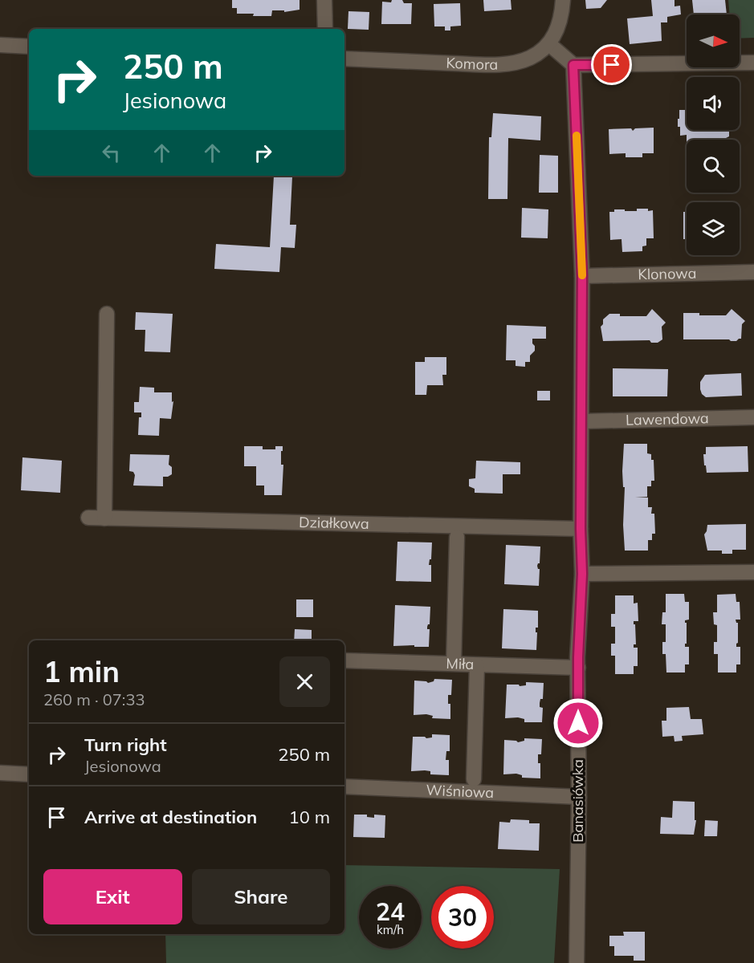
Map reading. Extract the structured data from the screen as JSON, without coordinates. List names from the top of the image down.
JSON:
{
  "streets": {
    "street": [
      "Komora",
      "Klonowa",
      "Lawendowa",
      "Działkowa",
      "Miła",
      "Wiśniowa",
      "Banasiówka"
    ]
  },
  "crossings": [
    ["Klonowa", "Banasiówka"],
    ["Lawendowa", "Banasiówka"],
    ["Działkowa", "Banasiówka"],
    ["Miła", "Banasiówka"],
    ["Wiśniowa", "Banasiówka"]
  ],
  "north": "right",
  "page": {
    "turn": ["250 m", "Jesionowa"],
    "heading": ["1 min", "260 m · 07:33"],
    "list": [
      {
        "name": "Turn right",
        "note": "Jesionowa",
        "value": "250 m"
      },
      {
        "name": "Arrive at destination",
        "value": "10 m"
      }
    ],
    "buttons": ["Exit", "Share"],
    "speed": "24 km/h",
    "limit": "30"
  }
}
